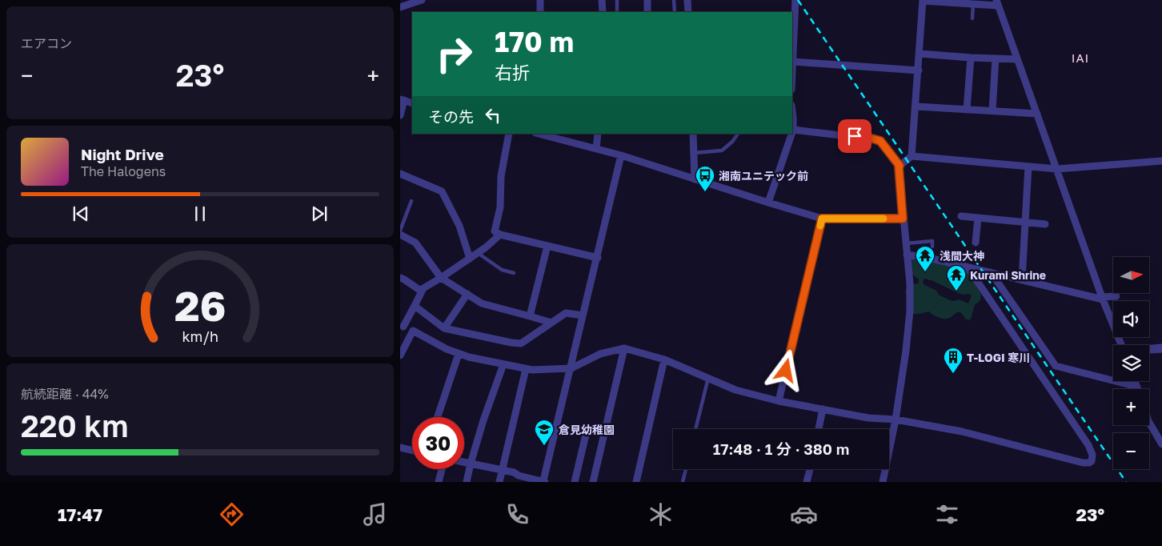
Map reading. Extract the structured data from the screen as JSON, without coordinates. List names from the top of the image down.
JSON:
{
  "districts": ["IAI"],
  "places": {
    "bus stop": ["湘南ユニテック前"],
    "temple": ["浅間大神", "Kurami Shrine"],
    "building": ["T-LOGI 寒川"],
    "school or university": ["倉見幼稚園"]
  },
  "north": "right",
  "page": {
    "tile": [
      "エアコン",
      ["航続距離 · 44%", "220 km"]
    ],
    "turn": ["170 m", "右折"],
    "heat": ["−", "23°", "+"],
    "then": "その先",
    "song": ["Night Drive", "The Halogens"],
    "map_buttons": ["+", "−"],
    "limit": "30",
    "trip": "17:48 · 1 分 · 380 m",
    "tabs": ["17:47", "23°"],
    "gauge": ["26", "km/h"]
  }
}
